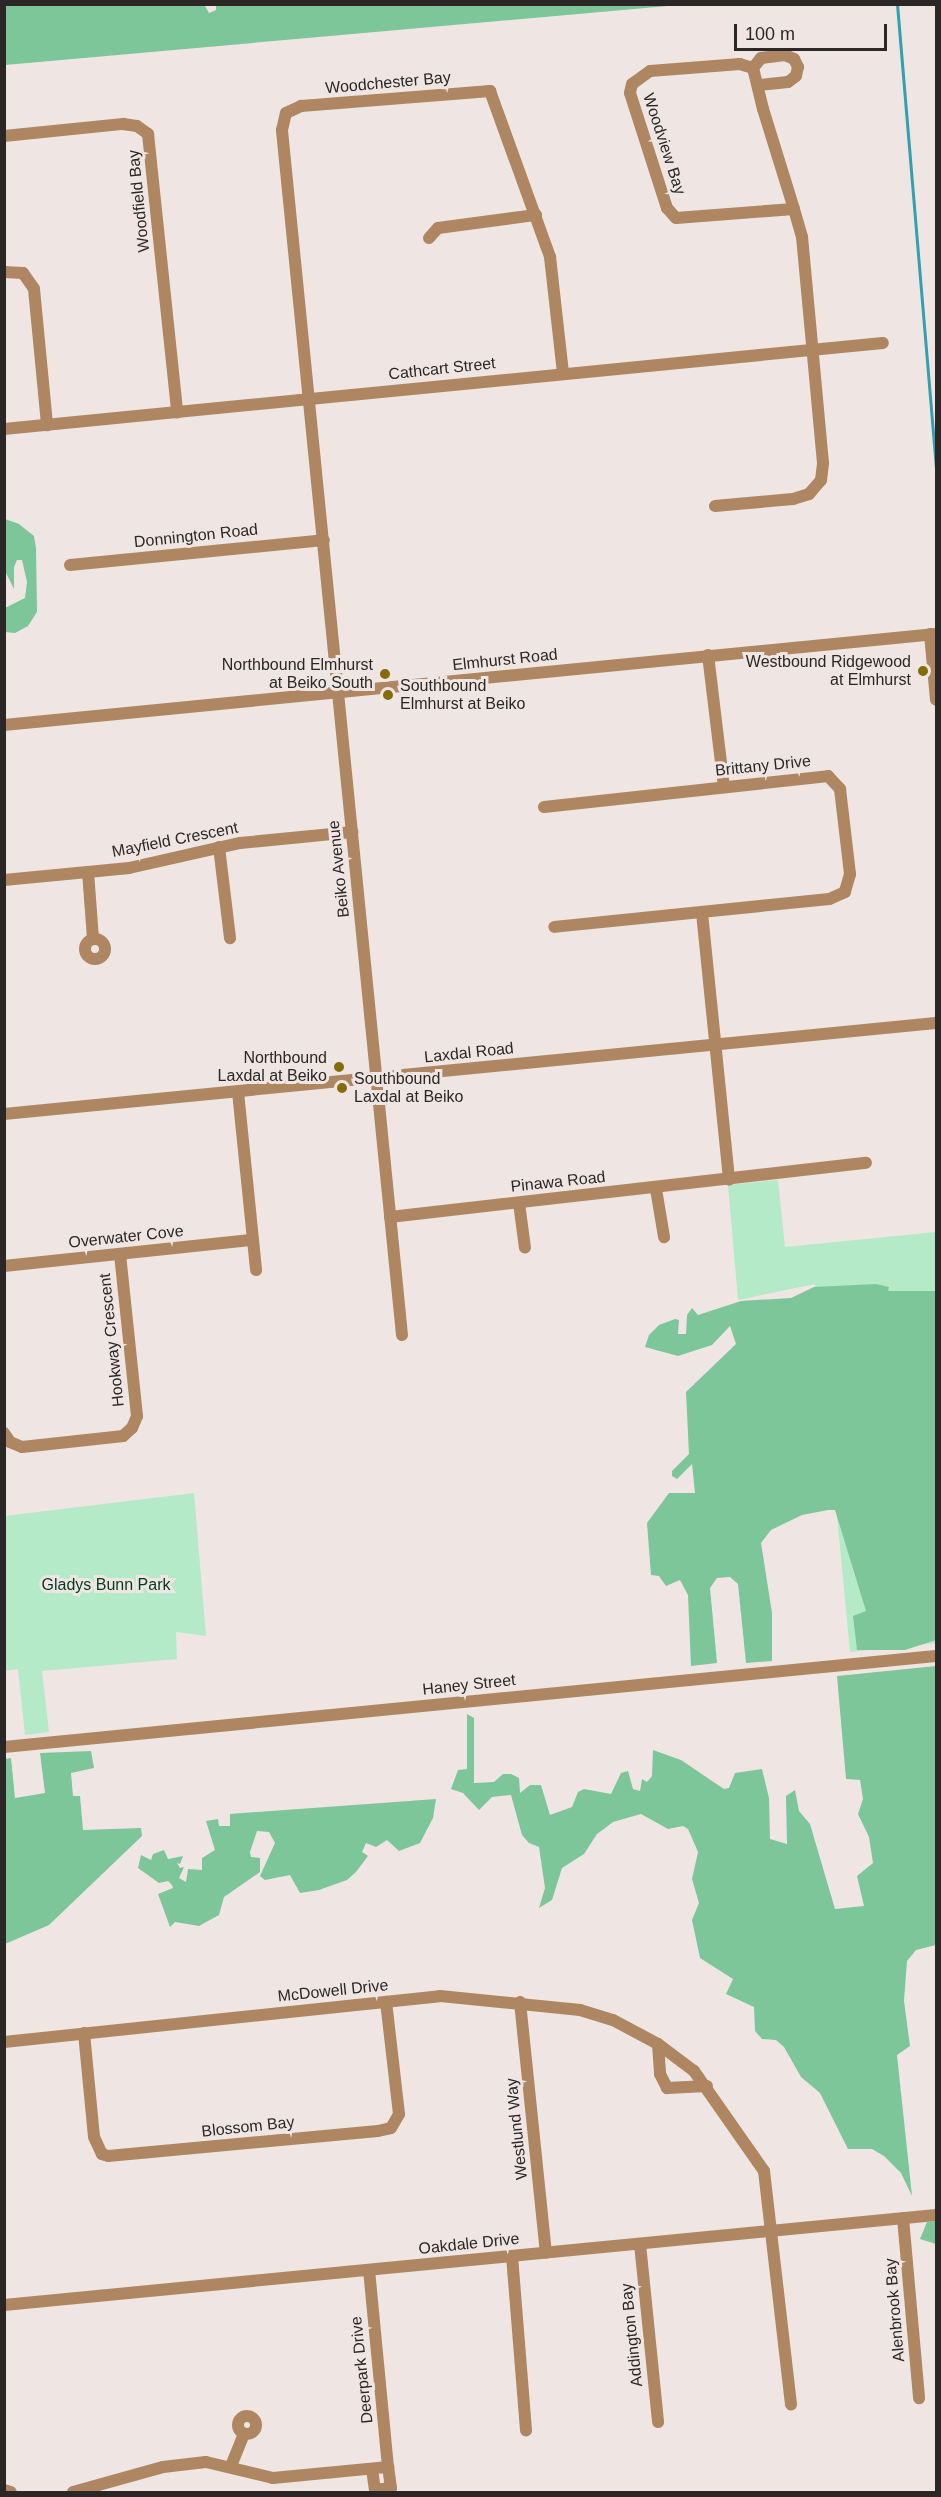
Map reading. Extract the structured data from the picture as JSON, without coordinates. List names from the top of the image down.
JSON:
{
  "streets": {
    "street": [
      "Woodchester Bay",
      "Woodview Bay",
      "Woodfield Bay",
      "Cathcart Street",
      "Donnington Road",
      "Elmhurst Road",
      "Brittany Drive",
      "Mayfield Crescent",
      "Beiko Avenue",
      "Laxdal Road",
      "Pinawa Road",
      "Overwater Cove",
      "Hookway Crescent",
      "Haney Street",
      "McDowell Drive",
      "Blossom Bay",
      "Westlund Way",
      "Oakdale Drive",
      "Alenbrook Bay",
      "Addington Bay",
      "Deerpark Drive"
    ]
  },
  "crossings": [
    ["Woodchester Bay", "Cathcart Street"],
    ["Woodchester Bay", "Beiko Avenue"],
    ["Woodfield Bay", "Cathcart Street"],
    ["Cathcart Street", "Beiko Avenue"],
    ["Donnington Road", "Beiko Avenue"],
    ["Elmhurst Road", "Beiko Avenue"],
    ["Mayfield Crescent", "Beiko Avenue"],
    ["Beiko Avenue", "Laxdal Road"],
    ["Beiko Avenue", "Pinawa Road"],
    ["Overwater Cove", "Hookway Crescent"],
    ["McDowell Drive", "Blossom Bay"],
    ["McDowell Drive", "Westlund Way"],
    ["McDowell Drive", "Oakdale Drive"],
    ["Westlund Way", "Oakdale Drive"],
    ["Oakdale Drive", "Alenbrook Bay"],
    ["Oakdale Drive", "Addington Bay"],
    ["Oakdale Drive", "Deerpark Drive"]
  ],
  "parks": ["Gladys Bunn Park"],
  "places": [
    "Westbound Ridgewood at Elmhurst",
    "Northbound Elmhurst at Beiko South",
    "Southbound Elmhurst at Beiko",
    "Northbound Laxdal at Beiko",
    "Southbound Laxdal at Beiko"
  ],
  "scale_bar": "100 m"
}
